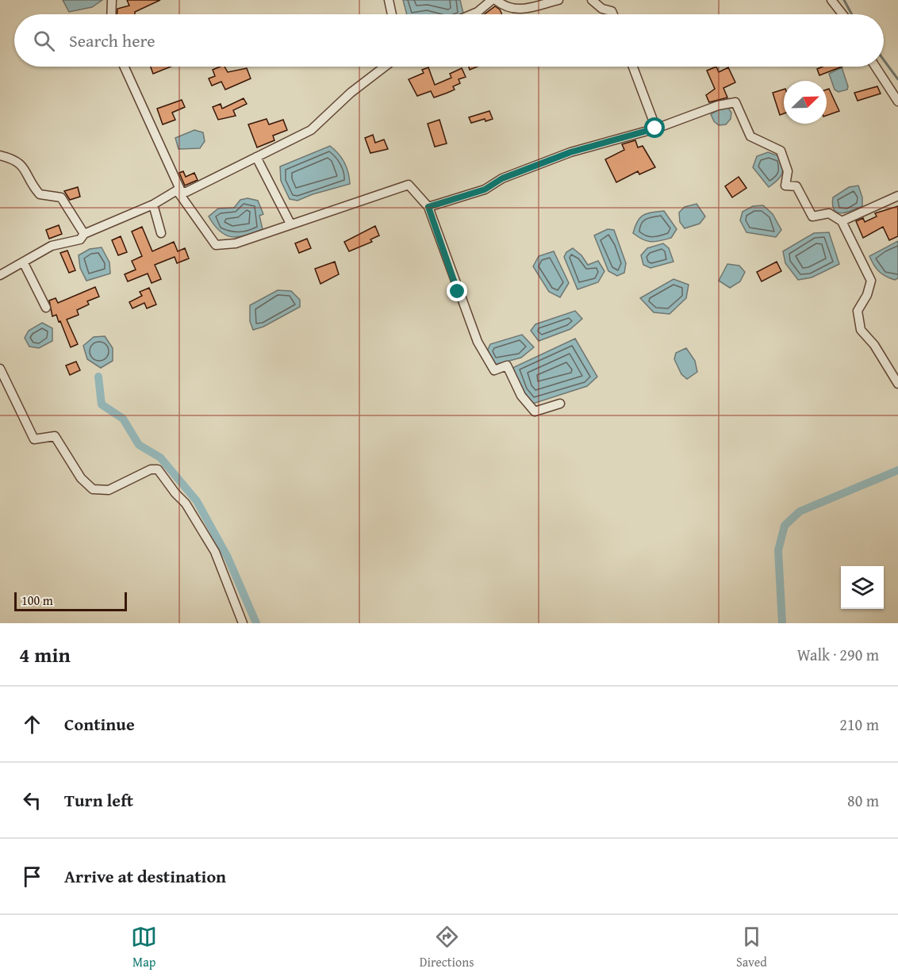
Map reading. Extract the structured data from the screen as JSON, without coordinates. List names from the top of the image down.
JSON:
{
  "scale_bar": "100 m",
  "north": "top right",
  "page": {
    "search": "Search here",
    "scale": "100 m",
    "heading": ["4 min", "Walk · 290 m"],
    "list": [
      ["Continue", "210 m"],
      ["Turn left", "80 m"],
      "Arrive at destination"
    ],
    "nav": ["Map", "Directions", "Saved"]
  }
}
